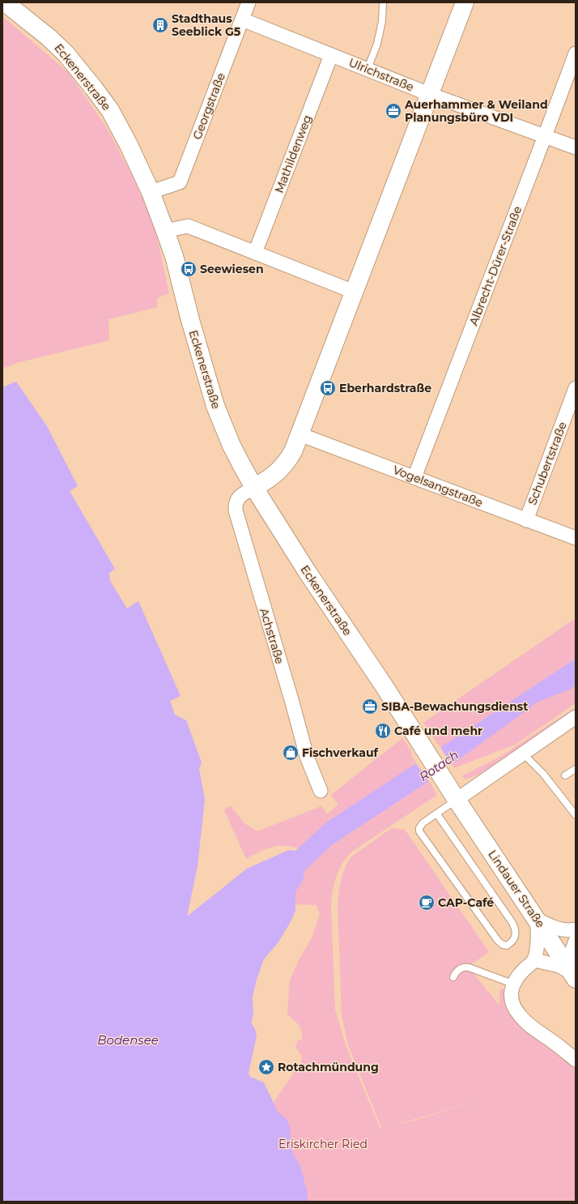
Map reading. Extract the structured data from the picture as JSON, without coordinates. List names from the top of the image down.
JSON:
{
  "streets": {
    "main road": ["Eckenerstraße", "Lindauer Straße"],
    "street": [
      "Ulrichstraße",
      "Georgstraße",
      "Mathildenweg",
      "Albrecht-Dürer-Straße",
      "Schubertstraße",
      "Vogelsangstraße",
      "Achstraße"
    ]
  },
  "crossings": [
    ["Ulrichstraße", "Georgstraße"],
    ["Ulrichstraße", "Mathildenweg"],
    ["Ulrichstraße", "Albrecht-Dürer-Straße"],
    ["Eckenerstraße", "Georgstraße"],
    ["Eckenerstraße", "Achstraße"],
    ["Eckenerstraße", "Lindauer Straße"],
    ["Albrecht-Dürer-Straße", "Vogelsangstraße"],
    ["Schubertstraße", "Vogelsangstraße"]
  ],
  "water": ["Rotach", "Bodensee"],
  "parks": ["Eriskircher Ried"],
  "places": {
    "building": ["Stadthaus Seeblick G5"],
    "office": ["Auerhammer & Weiland Planungsbüro VDI", "SIBA-Bewachungsdienst"],
    "bus stop": ["Seewiesen", "Eberhardstraße"],
    "restaurant": ["Café und mehr"],
    "shop": ["Fischverkauf"],
    "cafe": ["CAP-Café"],
    "place": ["Rotachmündung"]
  }
}
